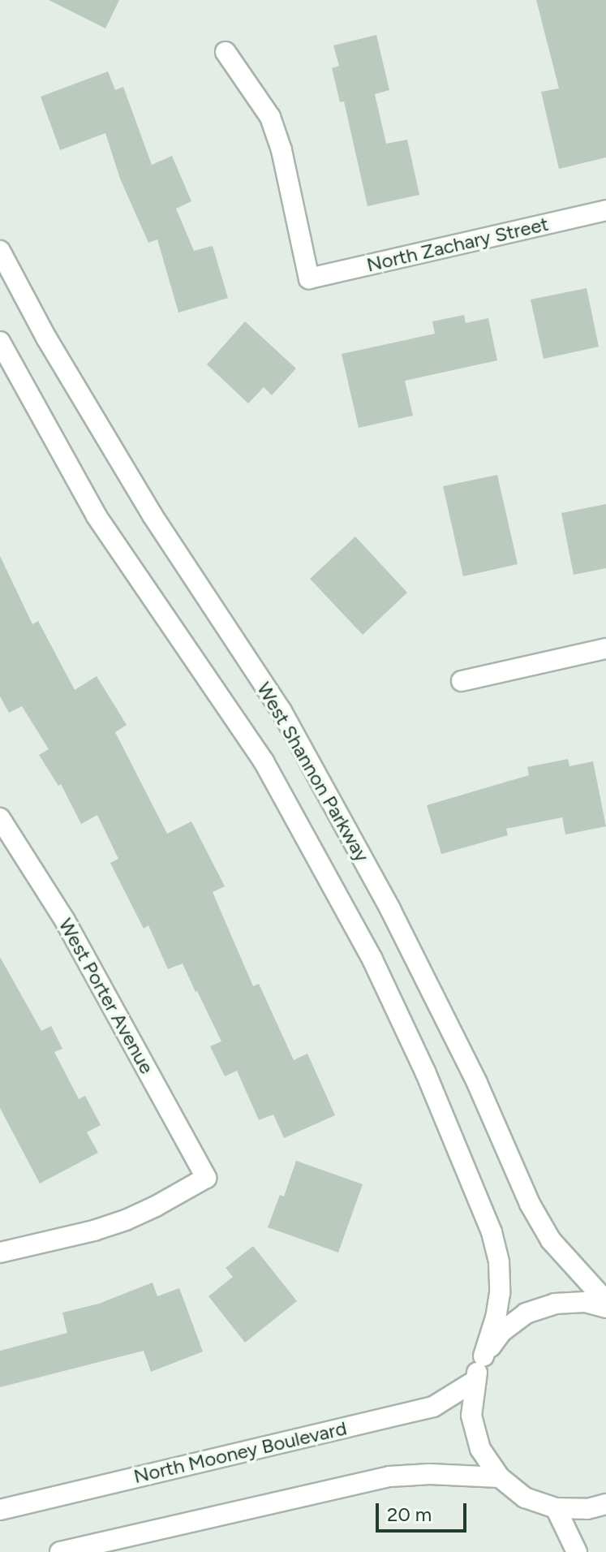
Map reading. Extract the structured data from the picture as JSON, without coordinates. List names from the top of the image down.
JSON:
{
  "streets": {
    "street": [
      "North Zachary Street",
      "West Shannon Parkway",
      "West Porter Avenue",
      "North Mooney Boulevard"
    ]
  },
  "scale_bar": "20 m"
}
